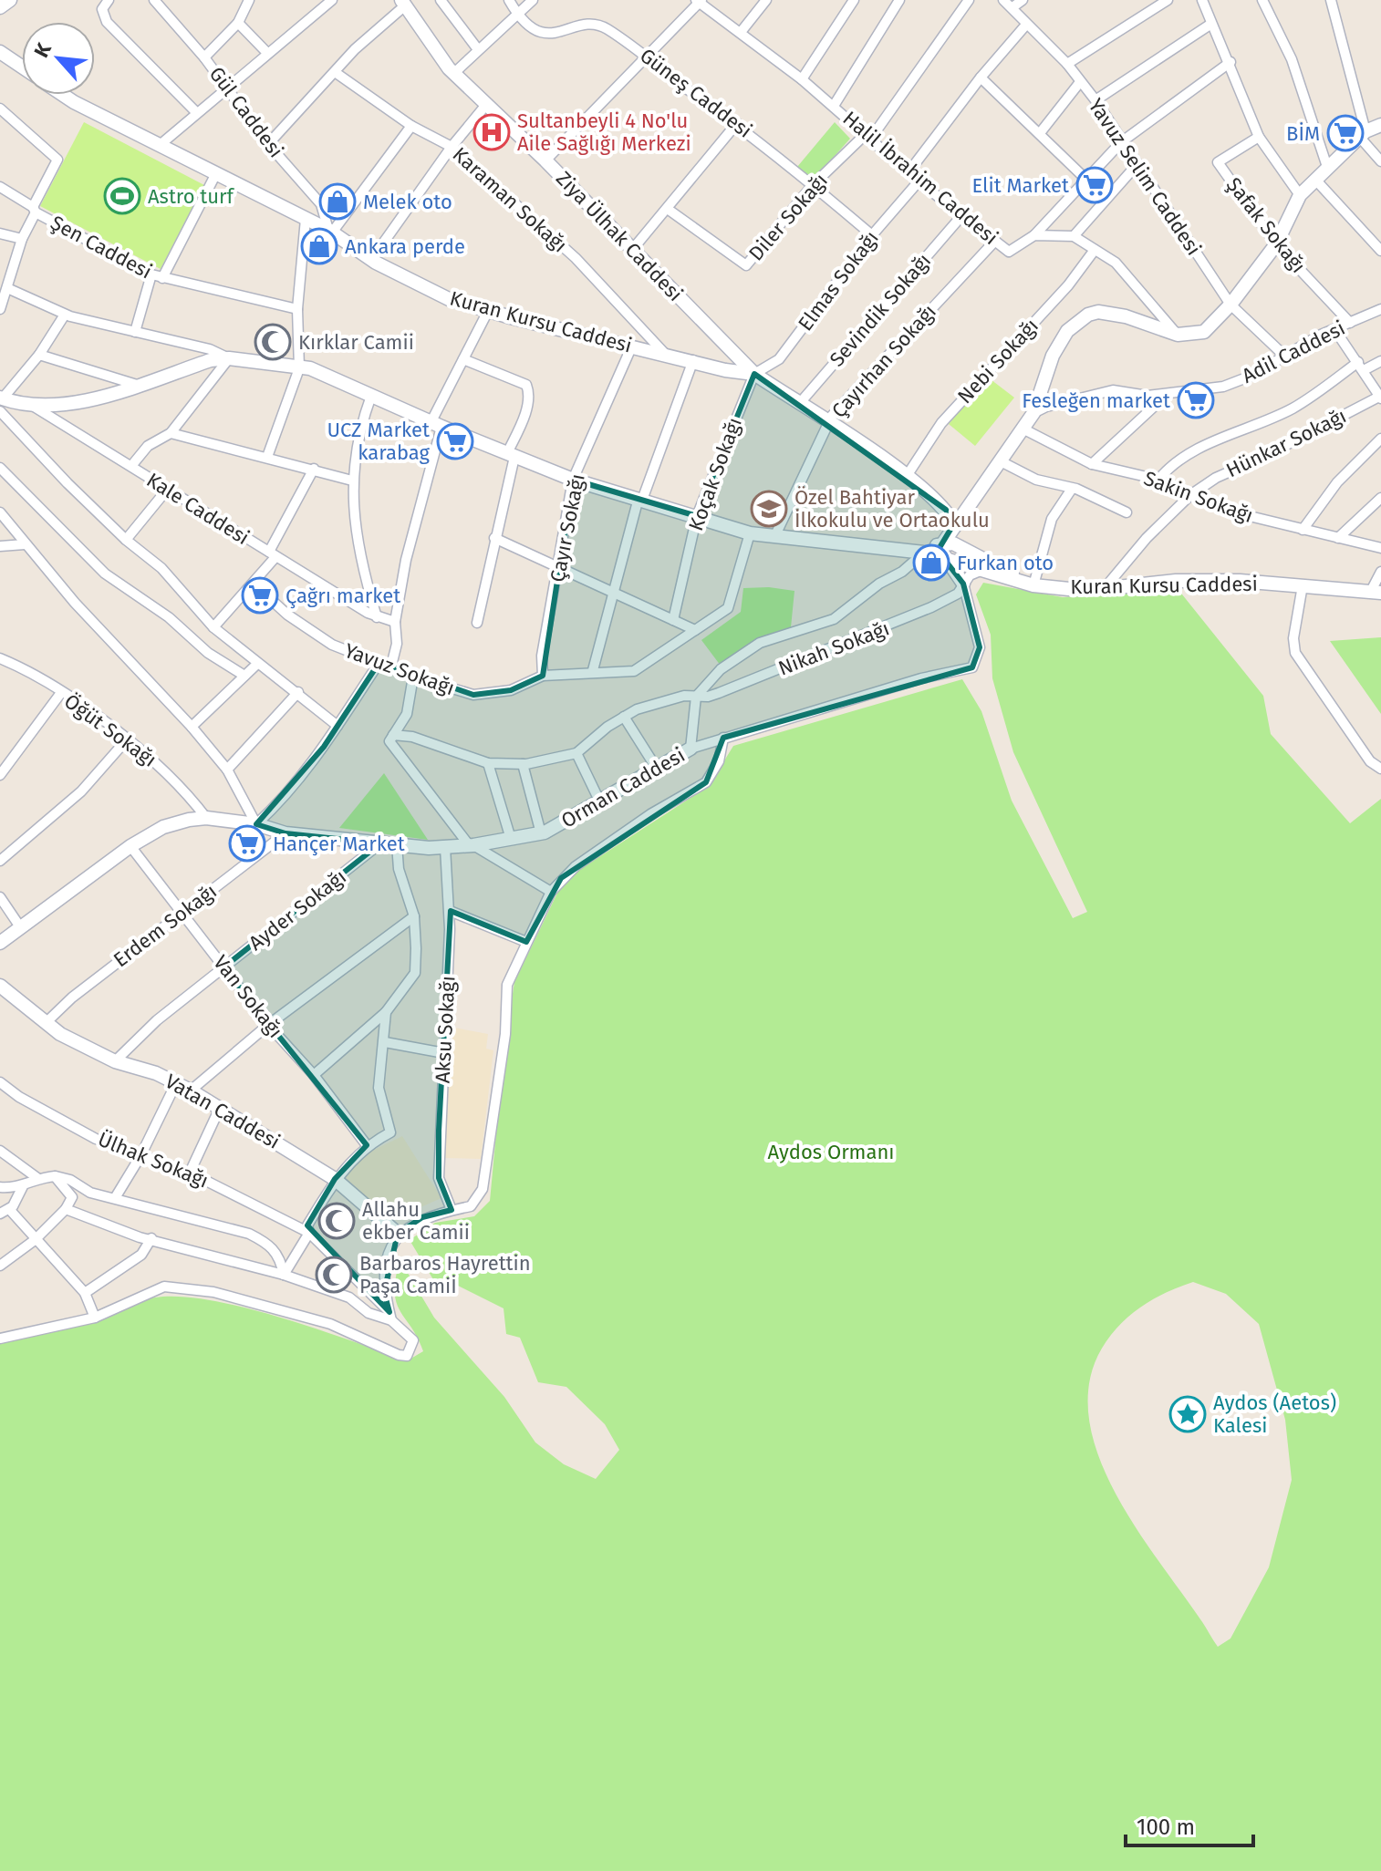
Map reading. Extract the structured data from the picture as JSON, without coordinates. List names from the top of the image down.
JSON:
{
  "streets": {
    "street": [
      "Güneş Caddesi",
      "Gül Caddesi",
      "Yavuz Selim Caddesi",
      "Halil İbrahim Caddesi",
      "Karaman Sokağı",
      "Diler Sokağı",
      "Şafak Sokağı",
      "Ziya Ülhak Caddesi",
      "Şen Caddesi",
      "Elmas Sokağı",
      "Sevindik Sokağı",
      "Kuran Kursu Caddesi",
      "Adil Caddesi",
      "Çayırhan Sokağı",
      "Nebi Sokağı",
      "Hünkar Sokağı",
      "Koçak Sokağı",
      "Sakin Sokağı",
      "Kale Caddesi",
      "Çayır Sokağı",
      "Nikah Sokağı",
      "Yavuz Sokağı",
      "Öğüt Sokağı",
      "Orman Caddesi",
      "Ayder Sokağı",
      "Erdem Sokağı",
      "Van Sokağı",
      "Aksu Sokağı",
      "Vatan Caddesi",
      "Ülhak Sokağı"
    ]
  },
  "crossings": [
    ["Güneş Caddesi", "Diler Sokağı"],
    ["Güneş Caddesi", "Elmas Sokağı"],
    ["Gül Caddesi", "Kuran Kursu Caddesi"],
    ["Yavuz Selim Caddesi", "Adil Caddesi"],
    ["Halil İbrahim Caddesi", "Diler Sokağı"],
    ["Halil İbrahim Caddesi", "Elmas Sokağı"],
    ["Halil İbrahim Caddesi", "Sevindik Sokağı"],
    ["Halil İbrahim Caddesi", "Çayırhan Sokağı"],
    ["Karaman Sokağı", "Kuran Kursu Caddesi"],
    ["Şafak Sokağı", "Adil Caddesi"],
    ["Ziya Ülhak Caddesi", "Elmas Sokağı"],
    ["Ziya Ülhak Caddesi", "Kuran Kursu Caddesi"],
    ["Ziya Ülhak Caddesi", "Koçak Sokağı"],
    ["Elmas Sokağı", "Kuran Kursu Caddesi"],
    ["Elmas Sokağı", "Koçak Sokağı"],
    ["Sevindik Sokağı", "Kuran Kursu Caddesi"],
    ["Kuran Kursu Caddesi", "Çayırhan Sokağı"],
    ["Kuran Kursu Caddesi", "Nebi Sokağı"],
    ["Kuran Kursu Caddesi", "Hünkar Sokağı"],
    ["Kuran Kursu Caddesi", "Koçak Sokağı"],
    ["Kuran Kursu Caddesi", "Çayır Sokağı"],
    ["Kuran Kursu Caddesi", "Nikah Sokağı"],
    ["Kuran Kursu Caddesi", "Yavuz Sokağı"],
    ["Hünkar Sokağı", "Sakin Sokağı"],
    ["Çayır Sokağı", "Yavuz Sokağı"],
    ["Nikah Sokağı", "Orman Caddesi"],
    ["Öğüt Sokağı", "Orman Caddesi"],
    ["Orman Caddesi", "Ayder Sokağı"],
    ["Orman Caddesi", "Erdem Sokağı"],
    ["Orman Caddesi", "Van Sokağı"],
    ["Orman Caddesi", "Aksu Sokağı"],
    ["Ayder Sokağı", "Van Sokağı"],
    ["Ayder Sokağı", "Vatan Caddesi"],
    ["Erdem Sokağı", "Van Sokağı"],
    ["Erdem Sokağı", "Vatan Caddesi"]
  ],
  "parks": ["Aydos Ormanı"],
  "places": {
    "hospital": ["Sultanbeyli 4 No'lu Aile Sağlığı Merkezi"],
    "supermarket": [
      "BİM",
      "Elit Market",
      "Fesleğen market",
      "UCZ Market karabag",
      "Çağrı market",
      "Hançer Market"
    ],
    "sports": ["Astro turf"],
    "shop": ["Melek oto", "Ankara perde", "Furkan oto"],
    "mosque": ["Kırklar Camii", "Allahu ekber Camii", "Barbaros Hayrettin Paşa Camiİ"],
    "school or university": ["Özel Bahtiyar İlkokulu ve Ortaokulu"],
    "place": ["Aydos (Aetos) Kalesi"]
  },
  "scale_bar": "100 m",
  "north": "top left"
}
